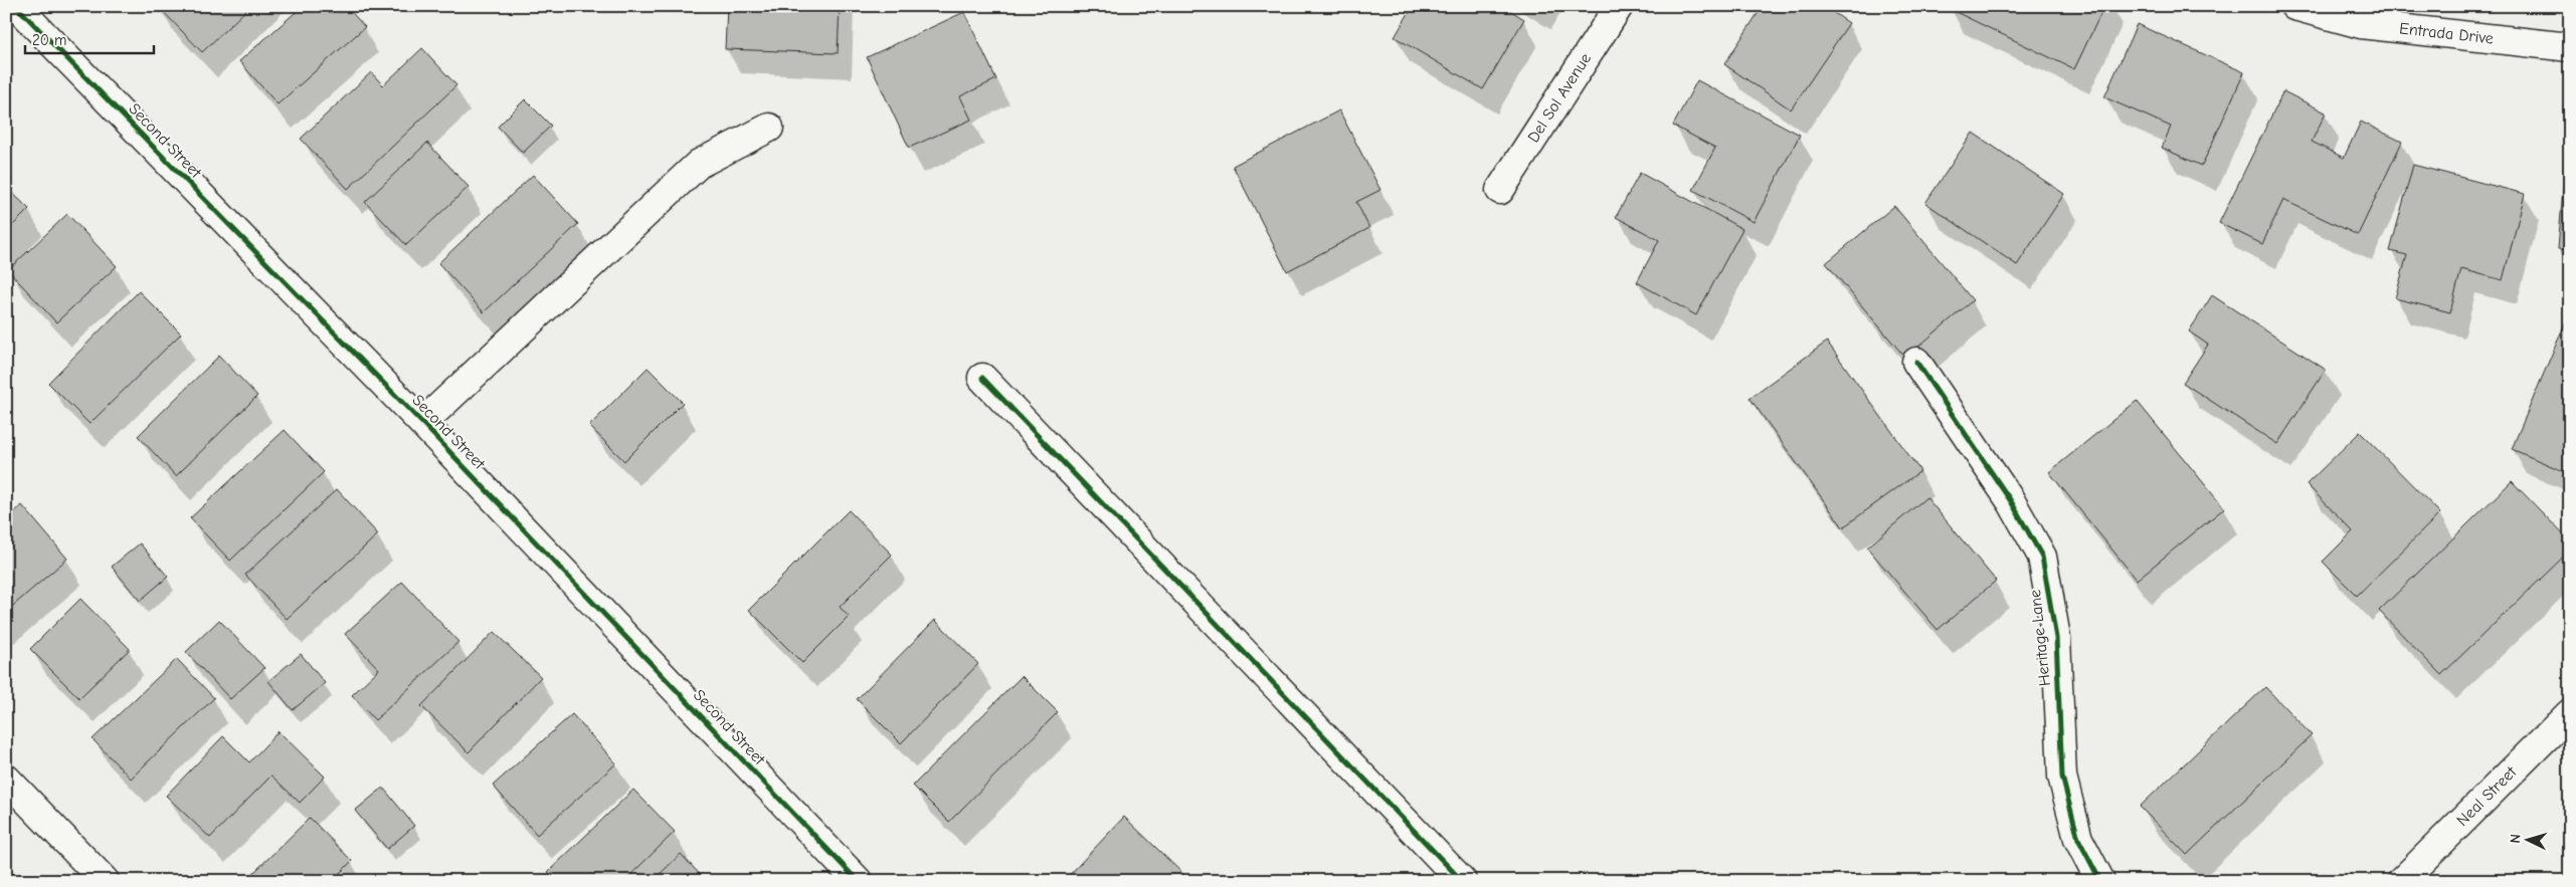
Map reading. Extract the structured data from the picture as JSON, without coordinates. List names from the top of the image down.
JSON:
{
  "streets": {
    "street": [
      "Entrada Drive",
      "Del Sol Avenue",
      "Second Street",
      "Heritage Lane",
      "Neal Street"
    ]
  },
  "scale_bar": "20 m",
  "north": "left"
}
